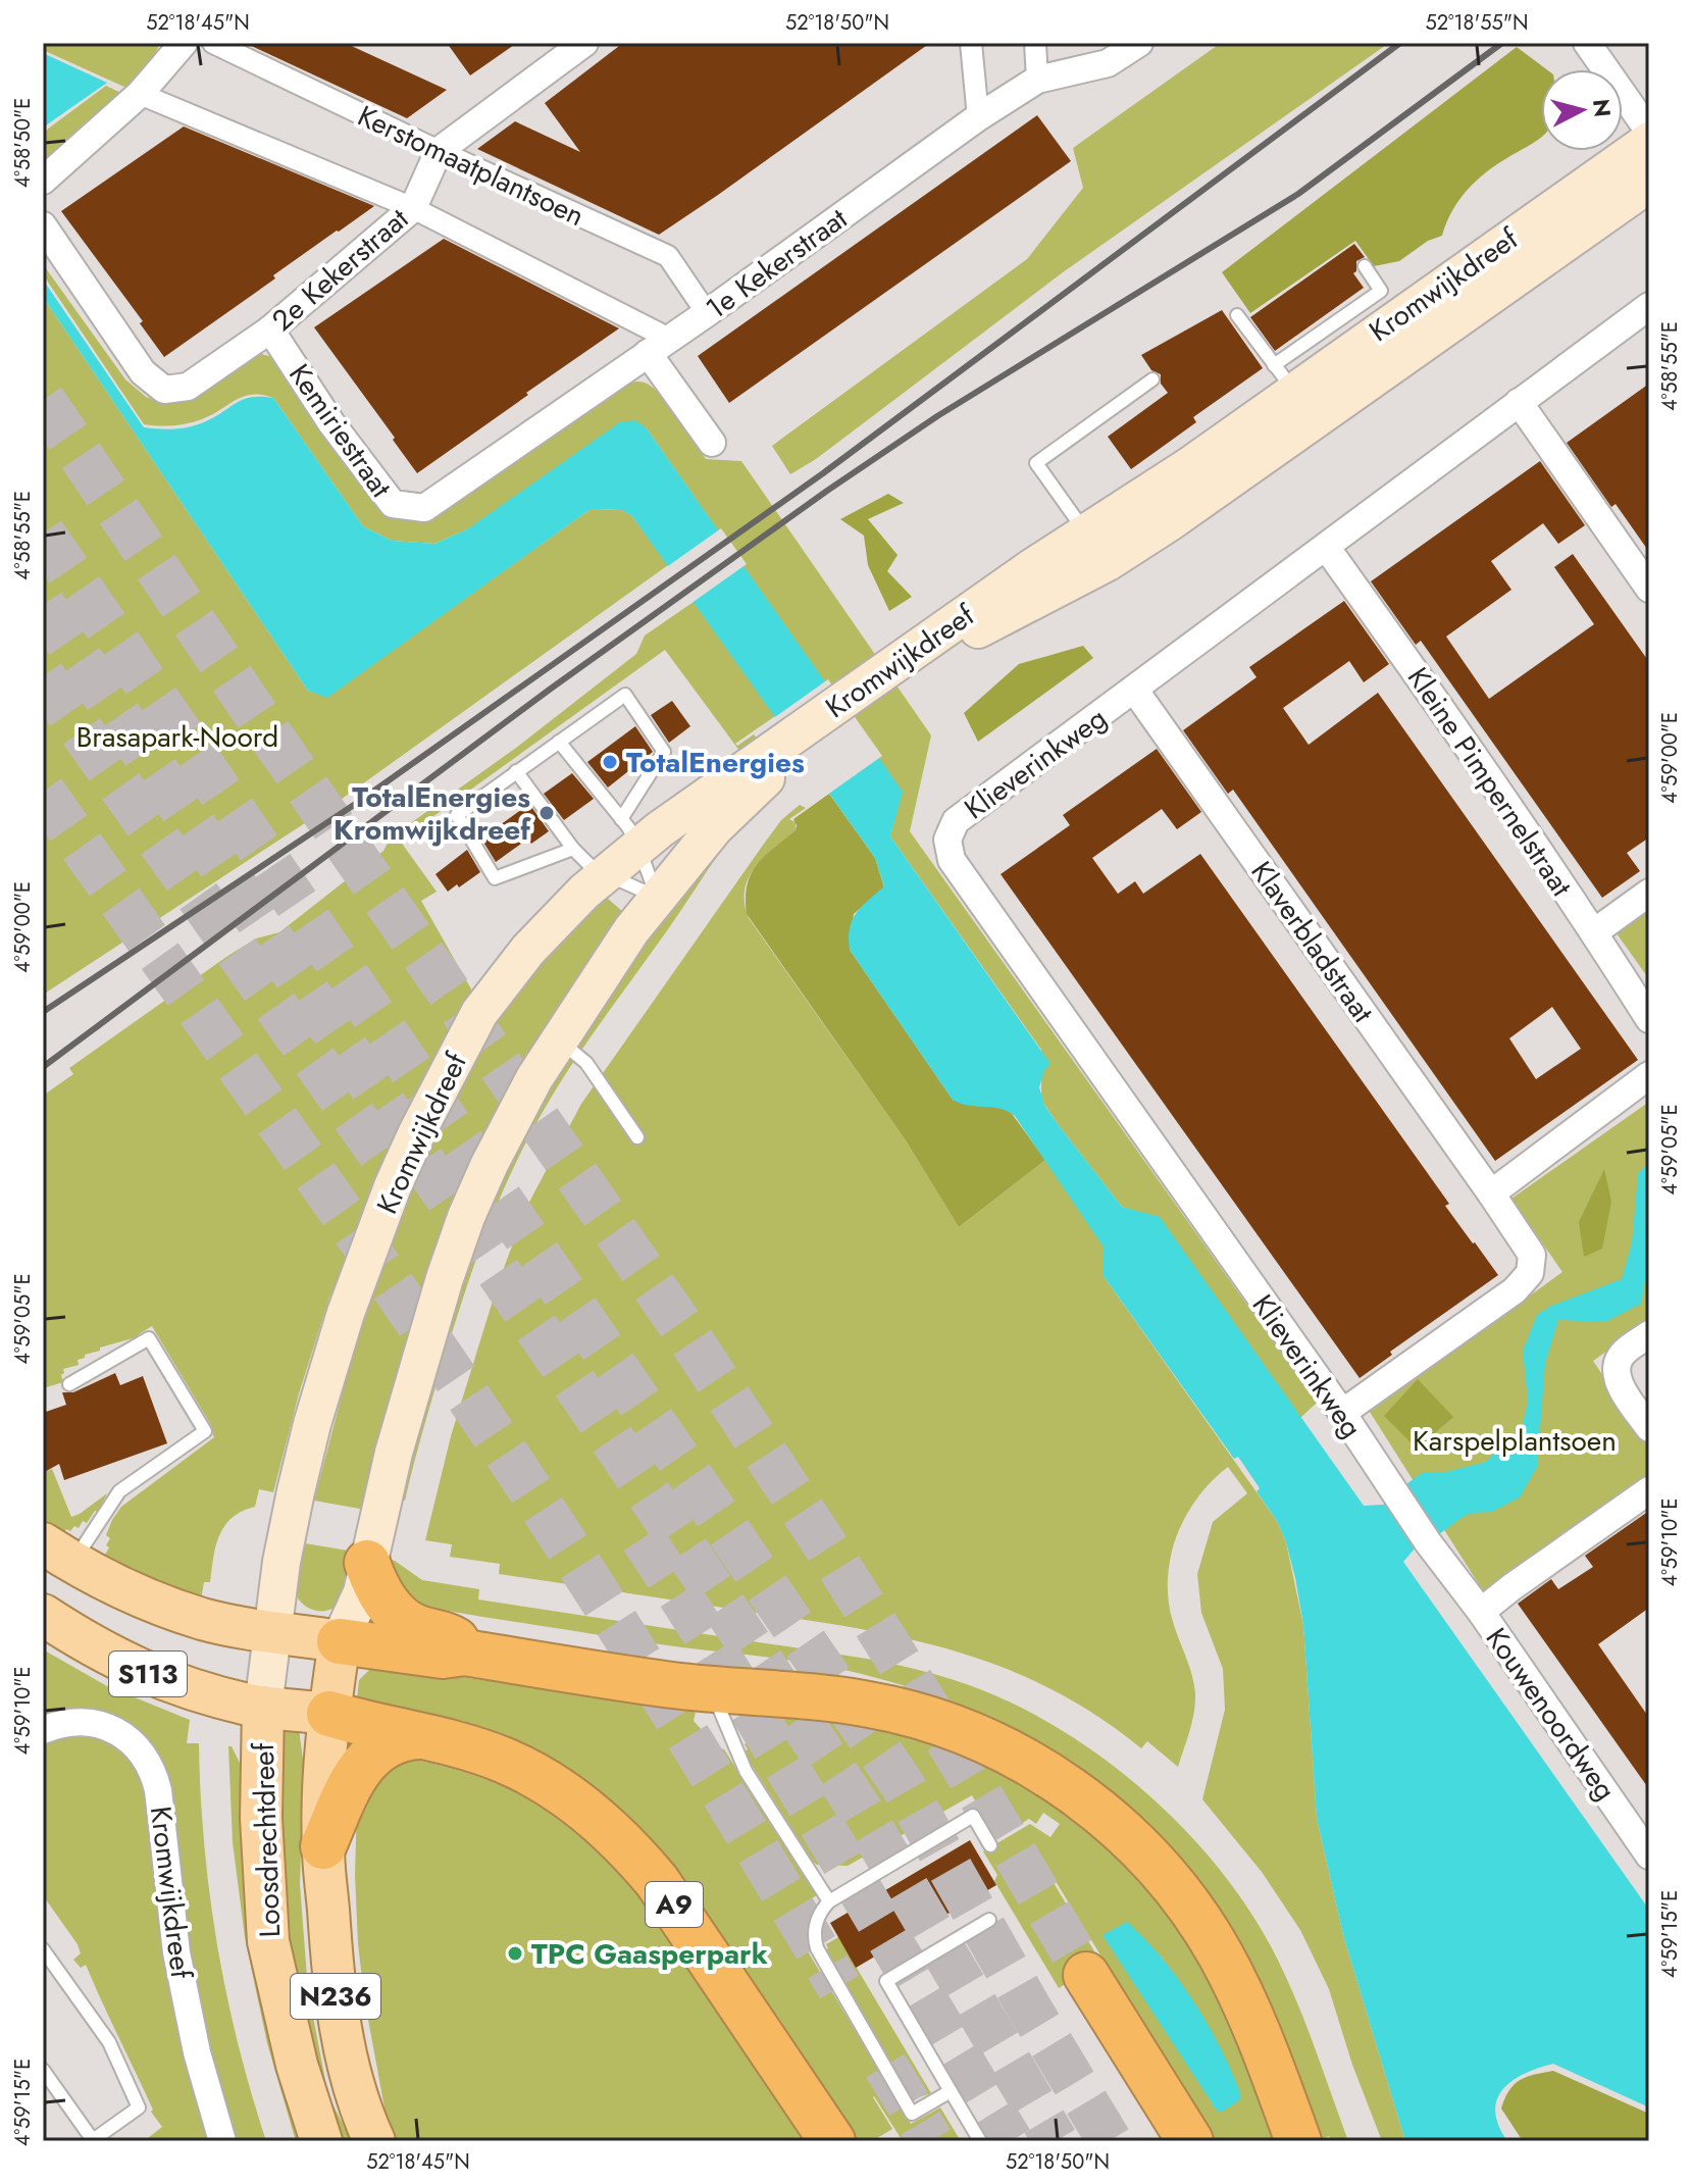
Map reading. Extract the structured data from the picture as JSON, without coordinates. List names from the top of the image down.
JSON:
{
  "streets": {
    "highway": ["A9"],
    "main road": [
      "Kromwijkdreef",
      "S113",
      "Loosdrechtdreef",
      "N236"
    ],
    "street": [
      "Kerstomaatplantsoen",
      "1e Kekerstraat",
      "2e Kekerstraat",
      "Kemiriestraat",
      "Klieverinkweg",
      "Kleine Pimpernelstraat",
      "Klaverbladstraat",
      "Kouwenoordweg"
    ]
  },
  "crossings": [
    ["Kerstomaatplantsoen", "1e Kekerstraat"],
    ["Kerstomaatplantsoen", "2e Kekerstraat"],
    ["1e Kekerstraat", "Kemiriestraat"],
    ["2e Kekerstraat", "Kemiriestraat"],
    ["Kromwijkdreef", "S113"],
    ["Kromwijkdreef", "Loosdrechtdreef"],
    ["Klieverinkweg", "Kleine Pimpernelstraat"],
    ["Klieverinkweg", "Klaverbladstraat"],
    ["Klieverinkweg", "Kouwenoordweg"],
    ["S113", "Loosdrechtdreef"],
    ["S113", "A9"],
    ["Loosdrechtdreef", "A9"]
  ],
  "parks": ["Brasapark-Noord", "Karspelplantsoen"],
  "places": ["TotalEnergies", "TotalEnergies Kromwijkdreef", "TPC Gaasperpark"],
  "north": "right",
  "coordinates": [
    "52°18'45\"N",
    "52°18'50\"N",
    "52°18'55\"N",
    "4°58'50\"E",
    "4°58'55\"E",
    "4°59'00\"E",
    "4°59'05\"E",
    "4°59'10\"E",
    "4°59'15\"E"
  ]
}
